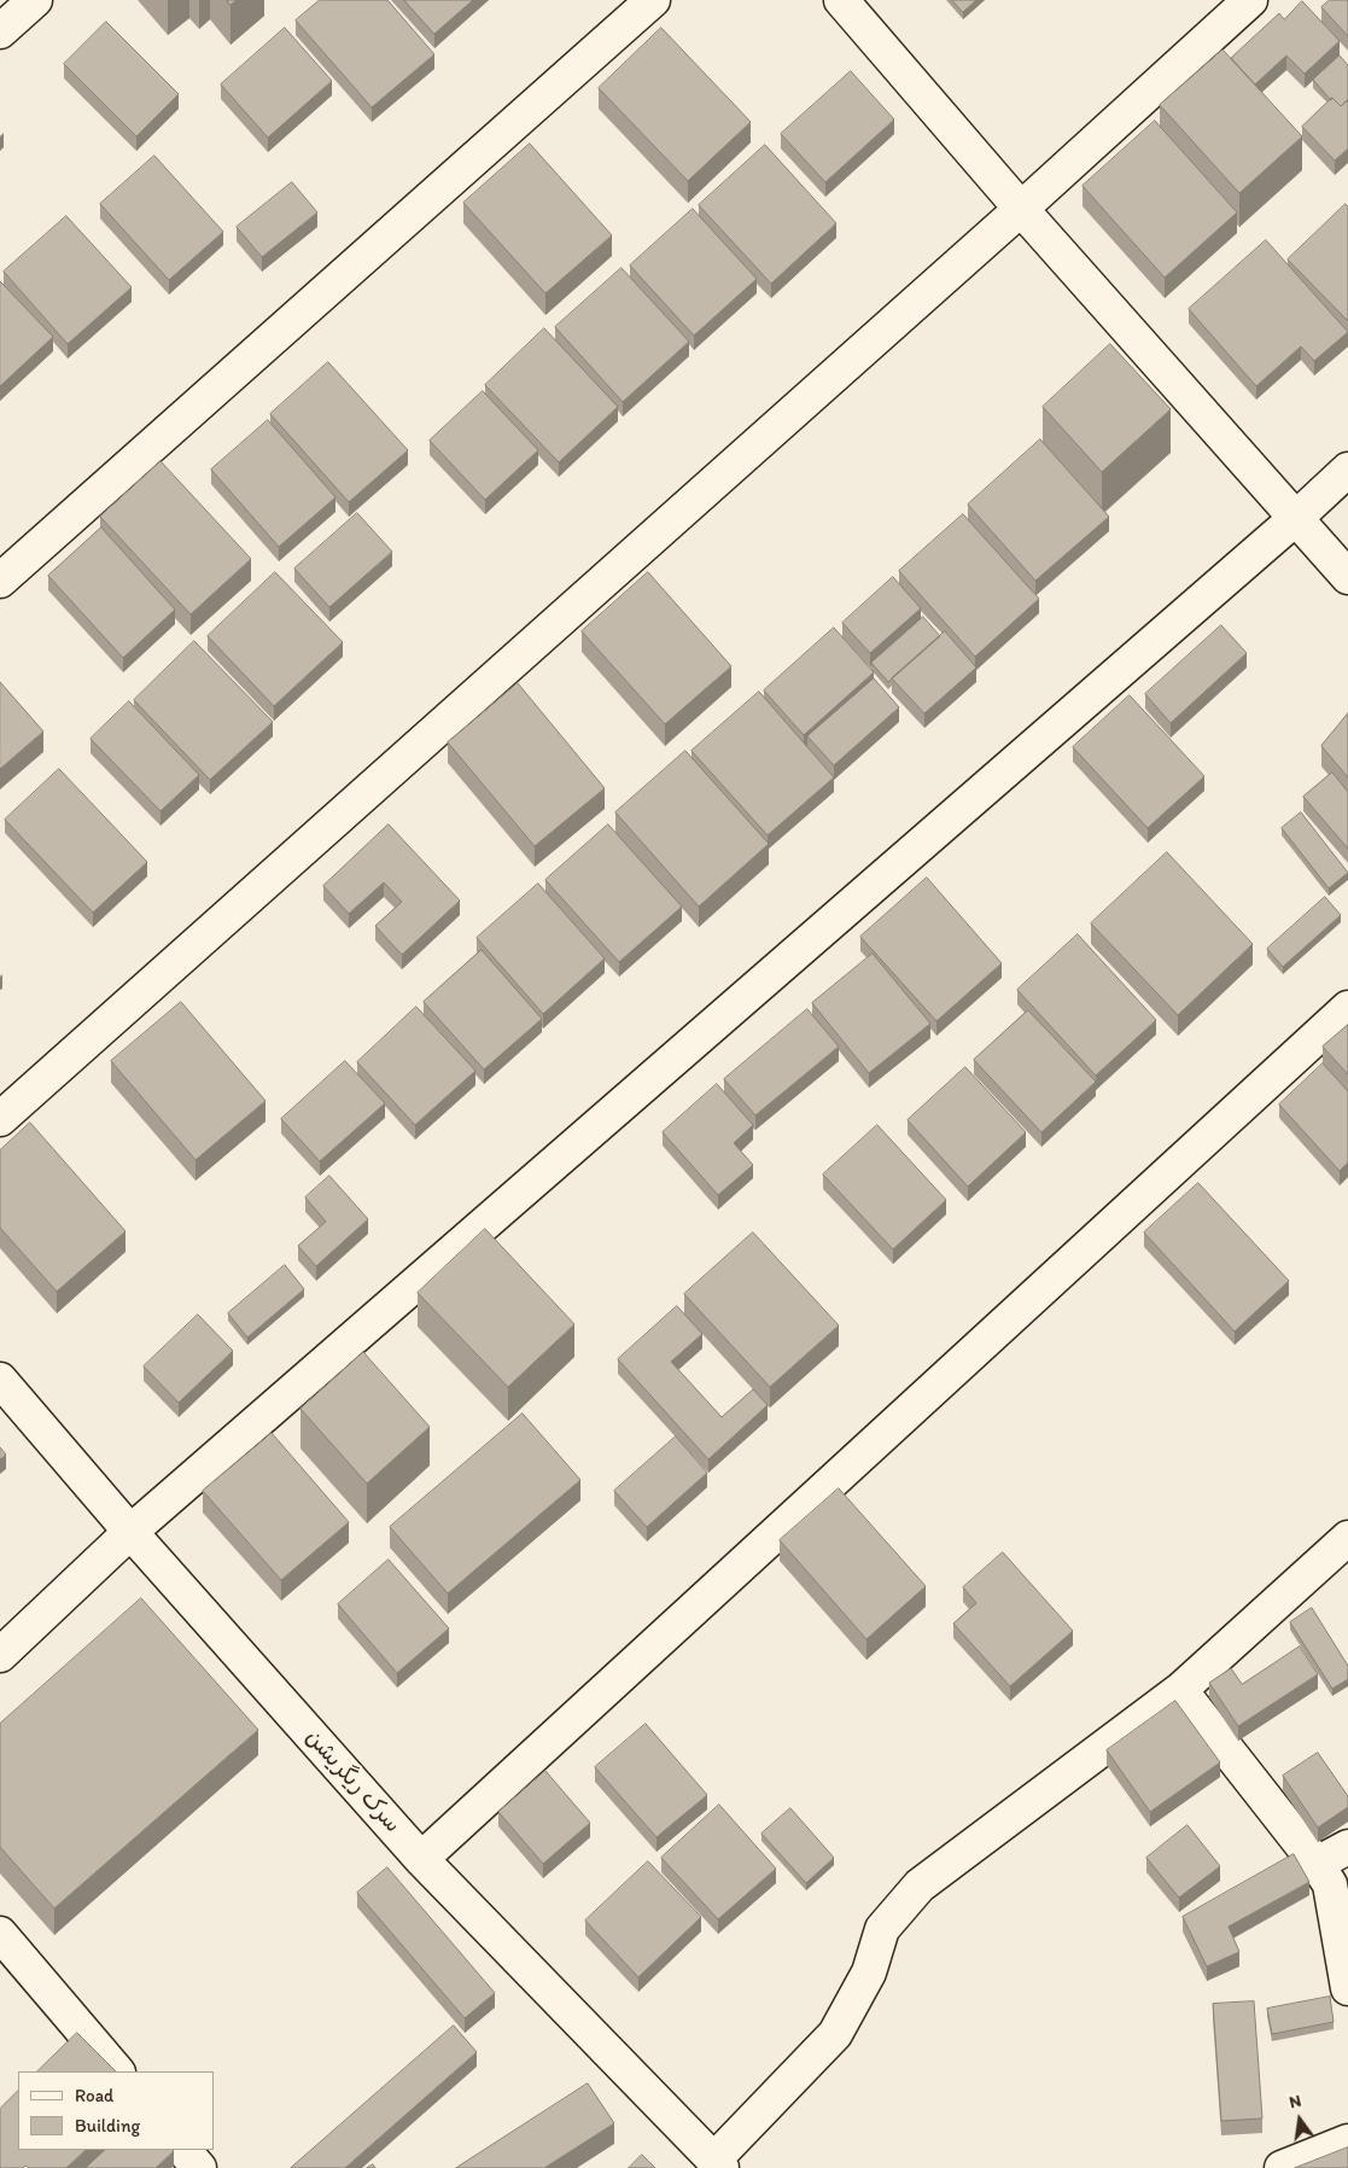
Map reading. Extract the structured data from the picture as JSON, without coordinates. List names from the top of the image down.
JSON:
{
  "streets": {
    "street": ["سرک ریگریشن"]
  },
  "legend": ["Road", "Building"],
  "north": "top"
}
